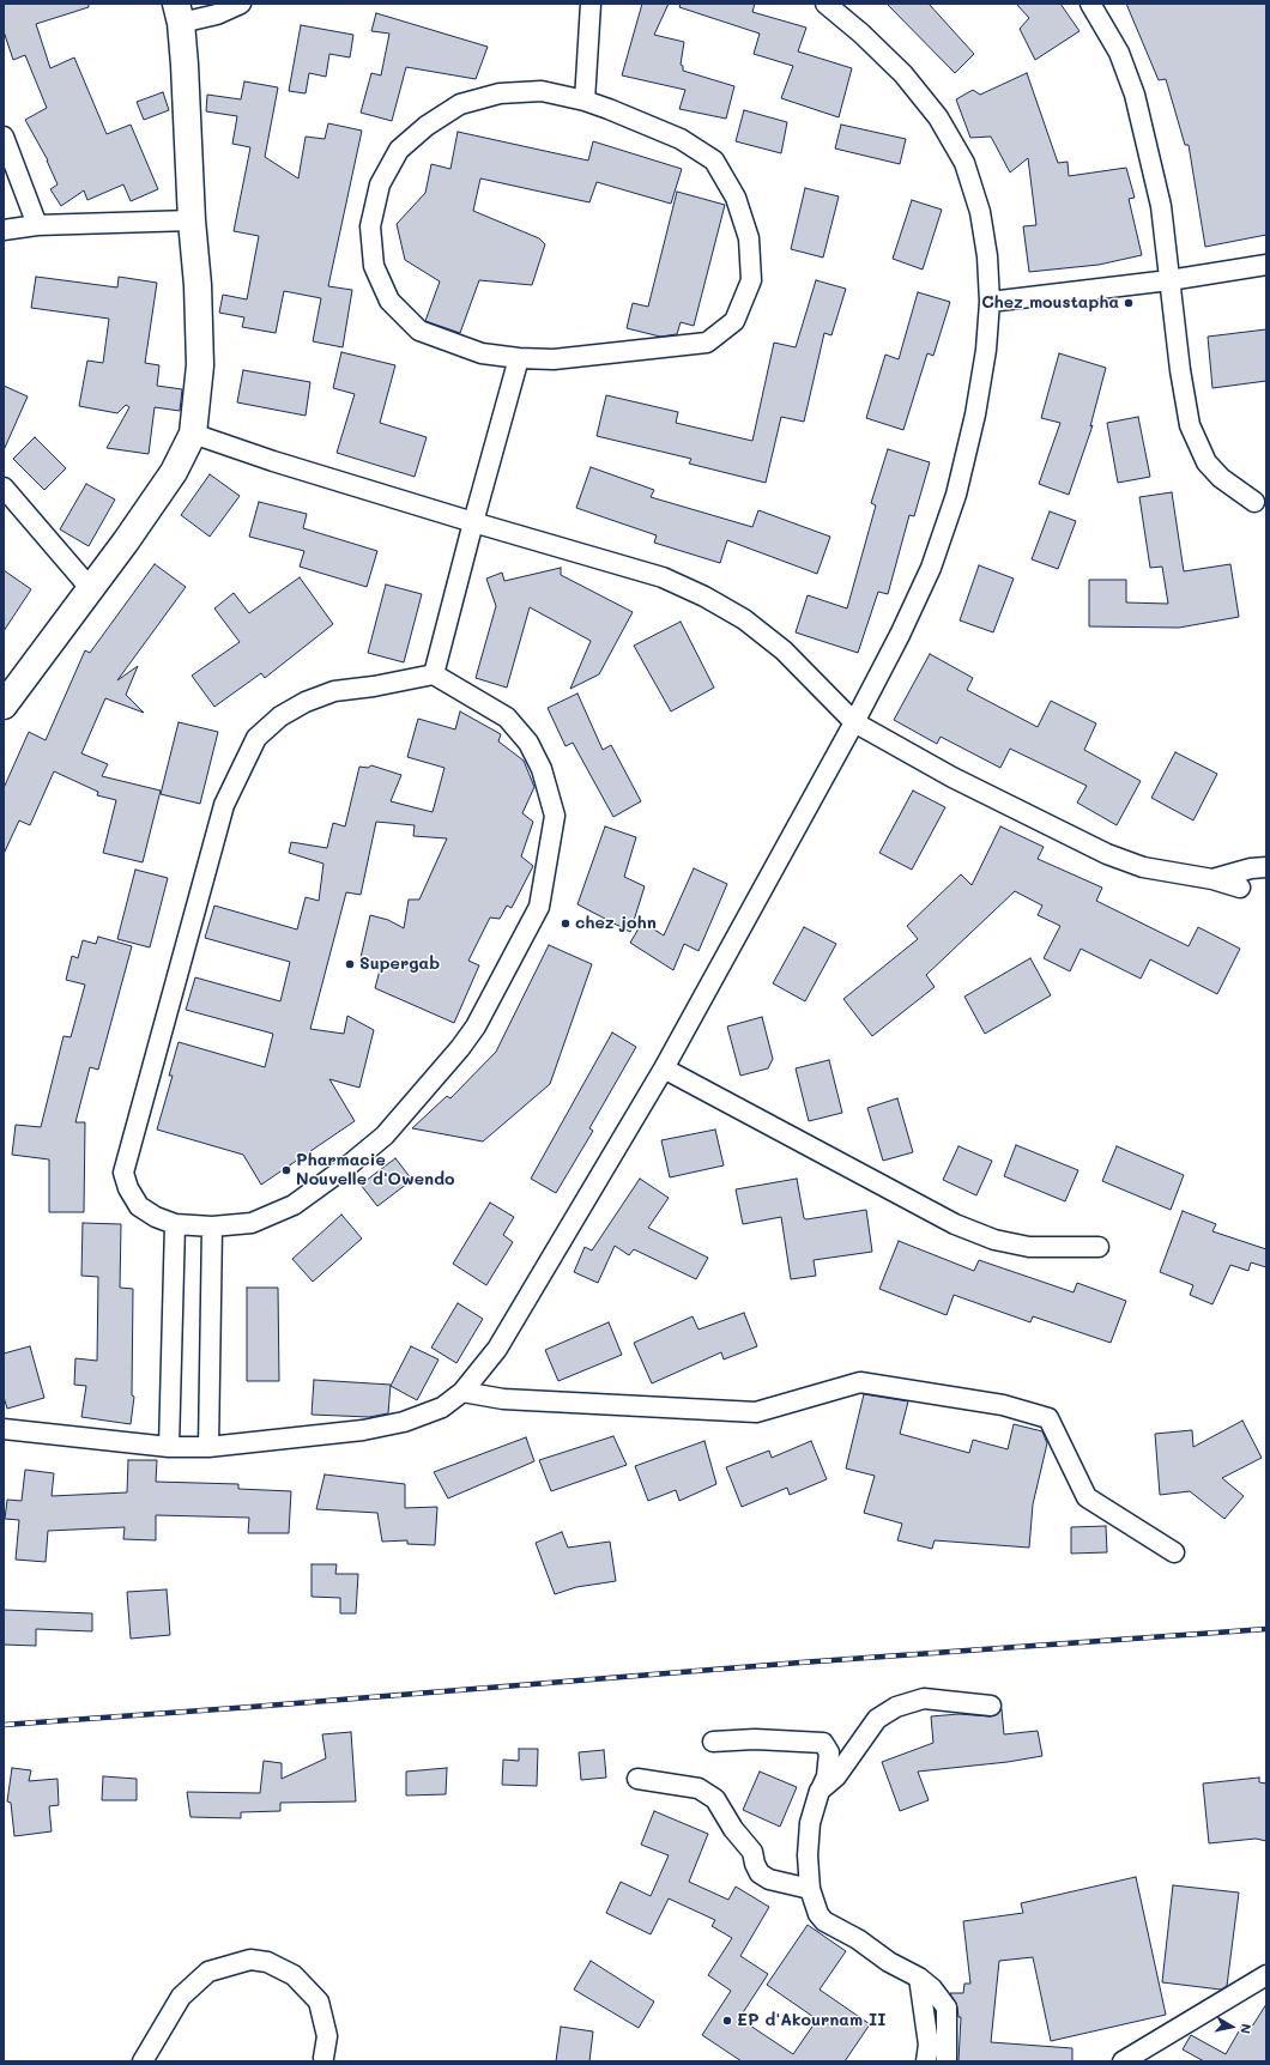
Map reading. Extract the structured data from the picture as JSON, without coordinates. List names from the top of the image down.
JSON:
{
  "places": [
    "Chez moustapha",
    "chez john",
    "Supergab",
    "Pharmacie Nouvelle d'Owendo",
    "EP d'Akournam II"
  ],
  "north": "right"
}
